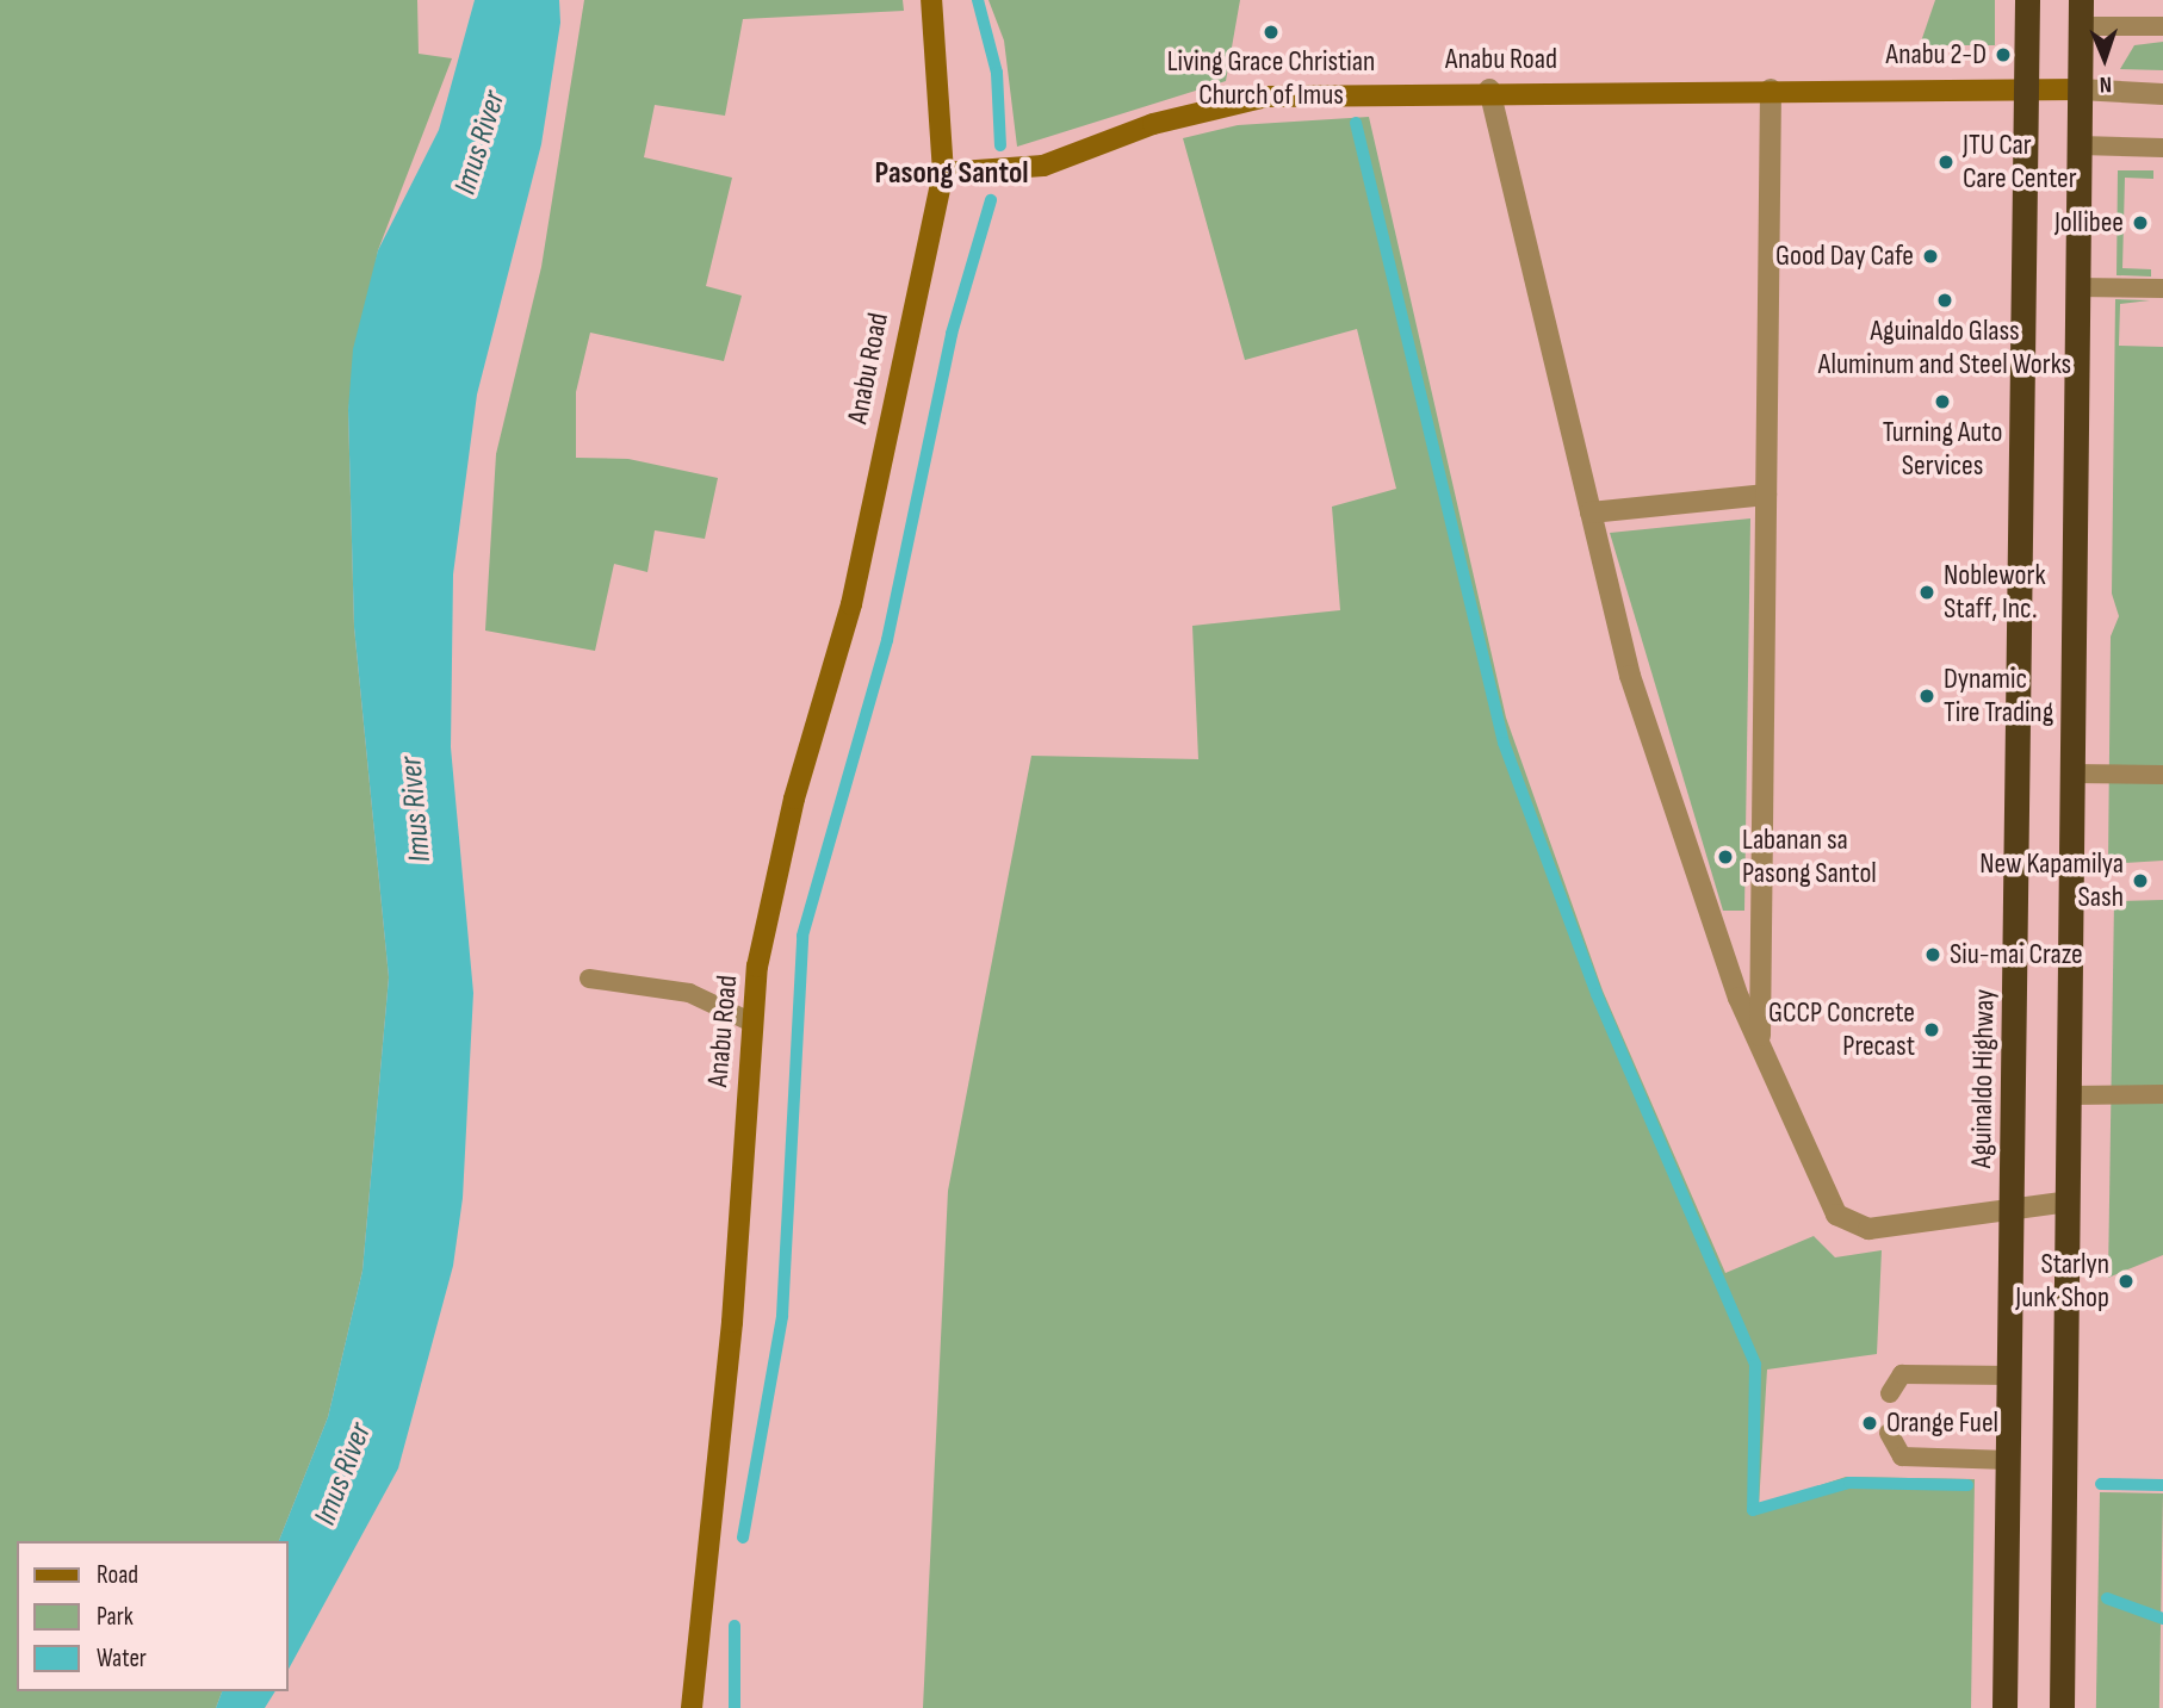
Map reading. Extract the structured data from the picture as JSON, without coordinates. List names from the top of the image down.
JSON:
{
  "streets": {
    "highway": ["Aguinaldo Highway"],
    "street": ["Anabu Road"]
  },
  "crossings": [
    ["Anabu Road", "Aguinaldo Highway"]
  ],
  "districts": ["Pasong Santol"],
  "water": ["Imus River"],
  "places": [
    "Living Grace Christian Church of Imus",
    "Anabu 2-D",
    "JTU Car Care Center",
    "Jollibee",
    "Good Day Cafe",
    "Aguinaldo Glass Aluminum and Steel Works",
    "Turning Auto Services",
    "Noblework Staff, Inc.",
    "Dynamic Tire Trading",
    "Labanan sa Pasong Santol",
    "New Kapamilya Sash",
    "Siu-mai Craze",
    "GCCP Concrete Precast",
    "Starlyn Junk Shop",
    "Orange Fuel"
  ],
  "legend": ["Road", "Park", "Water"],
  "north": "bottom"
}
